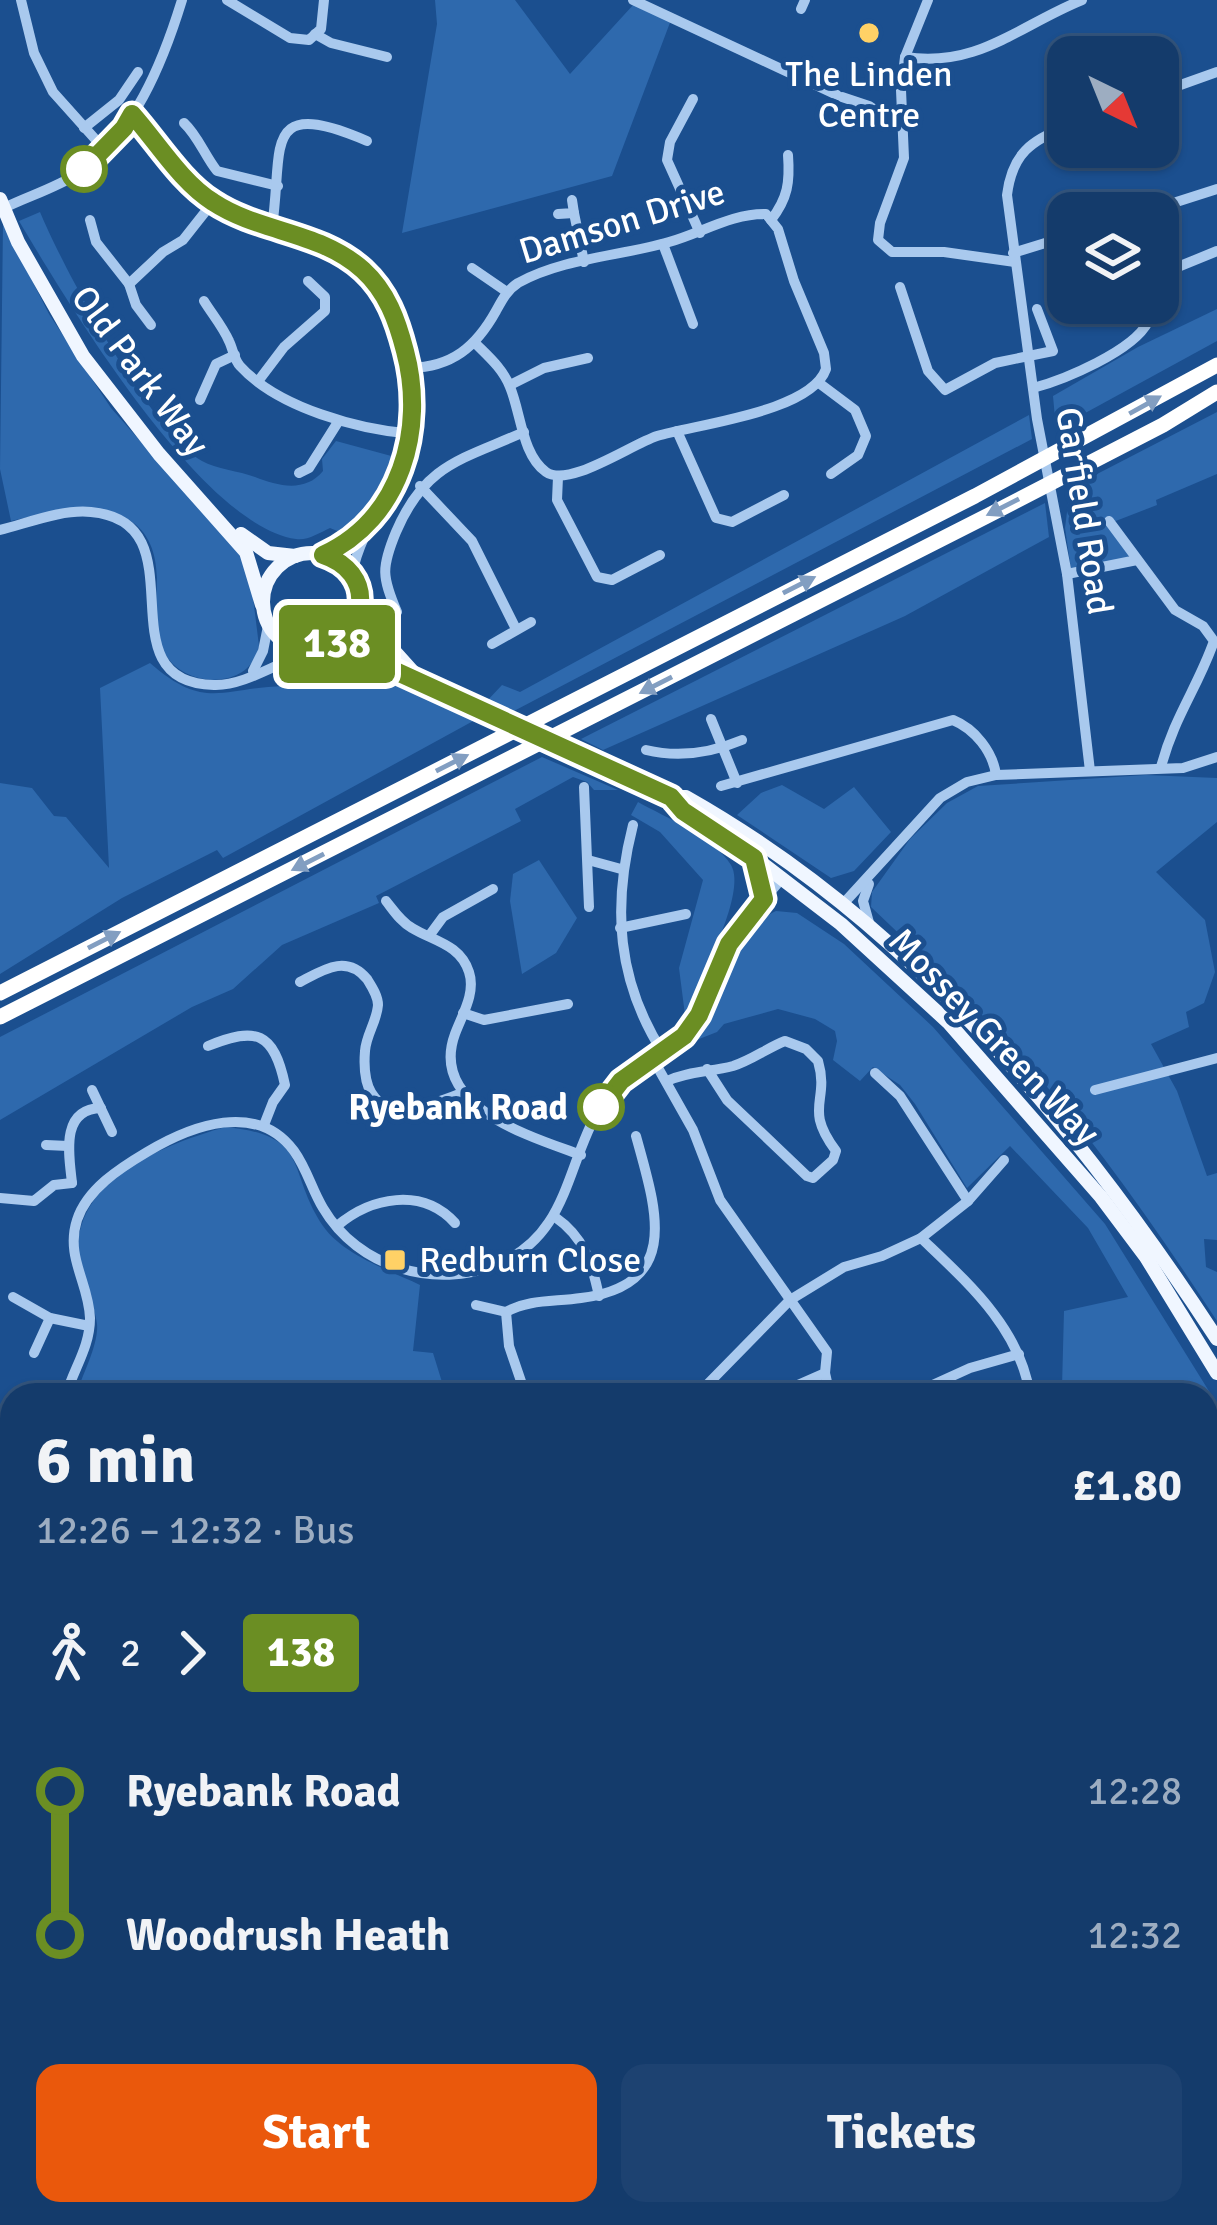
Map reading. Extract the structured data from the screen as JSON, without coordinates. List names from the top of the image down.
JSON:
{
  "streets": {
    "main road": ["Old Park Way", "Mossey Green Way"],
    "street": ["Damson Drive", "Garfield Road"]
  },
  "crossings": [
    ["Old Park Way", "Mossey Green Way"]
  ],
  "places": {
    "other": ["The Linden Centre", "Ryebank Road"],
    "transit": ["Redburn Close"]
  },
  "lines": ["bus line 138"],
  "north": "bottom right",
  "page": {
    "on_map": "138",
    "heading": ["6 min", "12:26 – 12:32 · Bus", "£1.80"],
    "legs": ["2", "138"],
    "list": [
      {
        "name": "Ryebank Road",
        "value": "12:28"
      },
      {
        "name": "Woodrush Heath",
        "value": "12:32"
      }
    ],
    "buttons": ["Start", "Tickets"]
  }
}
